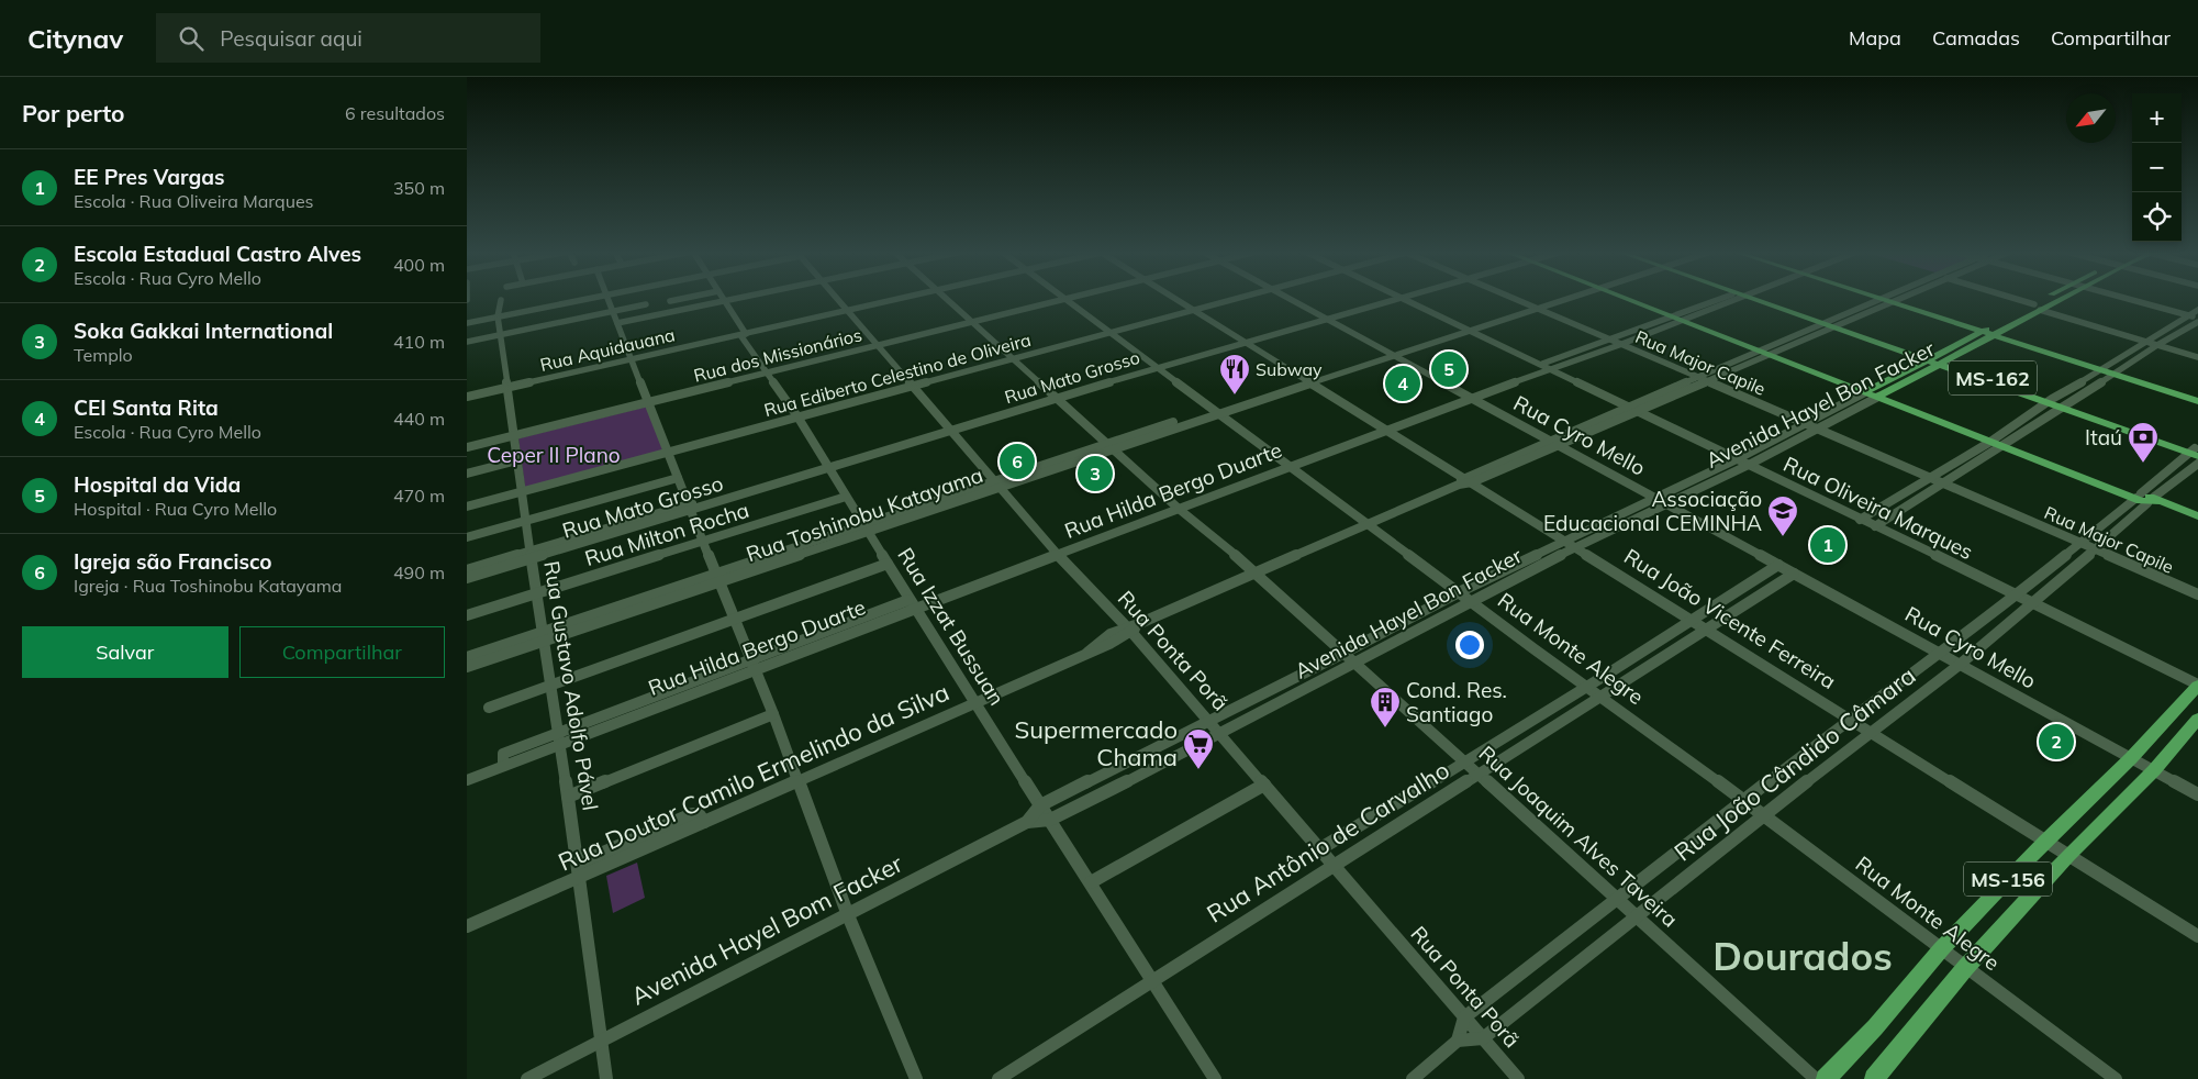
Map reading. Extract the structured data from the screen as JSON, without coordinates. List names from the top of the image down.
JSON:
{
  "streets": {
    "main road": ["MS-162", "Avenida Hayel Bon Facker", "MS-156"],
    "street": [
      "Rua Aquidauana",
      "Rua dos Missionários",
      "Rua Major Capile",
      "Rua Ediberto Celestino de Oliveira",
      "Rua Mato Grosso",
      "Rua Cyro Mello",
      "Rua Hilda Bergo Duarte",
      "Rua Oliveira Marques",
      "Rua Toshinobu Katayama",
      "Rua Milton Rocha",
      "Rua João Vicente Ferreira",
      "Rua Izzat Bussuan",
      "Rua Monte Alegre",
      "Rua Ponta Porã",
      "Rua Gustavo Adolfo Pável",
      "Rua João Cândido Câmara",
      "Rua Doutor Camilo Ermelindo da Silva",
      "Rua Joaquim Alves Taveira",
      "Rua Antônio de Carvalho",
      "Avenida Hayel Bom Facker"
    ]
  },
  "crossings": [
    ["Rua Aquidauana", "Rua Izzat Bussuan"],
    ["Rua Aquidauana", "Rua Ponta Porã"],
    ["Rua Aquidauana", "Rua Gustavo Adolfo Pável"],
    ["Rua dos Missionários", "Rua Izzat Bussuan"],
    ["Rua dos Missionários", "Rua Monte Alegre"],
    ["Rua dos Missionários", "Rua Ponta Porã"],
    ["Rua dos Missionários", "Rua Gustavo Adolfo Pável"],
    ["Rua dos Missionários", "Rua Joaquim Alves Taveira"],
    ["Rua Major Capile", "Avenida Hayel Bon Facker"],
    ["Rua Major Capile", "Rua Hilda Bergo Duarte"],
    ["Rua Major Capile", "Rua Toshinobu Katayama"],
    ["Rua Major Capile", "Rua João Cândido Câmara"],
    ["Rua Ediberto Celestino de Oliveira", "Rua João Vicente Ferreira"],
    ["Rua Ediberto Celestino de Oliveira", "Rua Izzat Bussuan"],
    ["Rua Ediberto Celestino de Oliveira", "Rua Monte Alegre"],
    ["Rua Ediberto Celestino de Oliveira", "Rua Ponta Porã"],
    ["Rua Ediberto Celestino de Oliveira", "Rua Gustavo Adolfo Pável"],
    ["Rua Ediberto Celestino de Oliveira", "Rua Joaquim Alves Taveira"],
    ["Rua Mato Grosso", "Rua Cyro Mello"],
    ["Rua Mato Grosso", "Rua Oliveira Marques"],
    ["Rua Mato Grosso", "Rua João Vicente Ferreira"],
    ["Rua Mato Grosso", "Rua Izzat Bussuan"],
    ["Rua Mato Grosso", "Rua Monte Alegre"],
    ["Rua Mato Grosso", "Rua Ponta Porã"],
    ["Rua Mato Grosso", "Rua Gustavo Adolfo Pável"],
    ["Rua Mato Grosso", "Rua Joaquim Alves Taveira"],
    ["MS-162", "Avenida Hayel Bon Facker"],
    ["MS-162", "Rua João Cândido Câmara"],
    ["Avenida Hayel Bon Facker", "Rua Cyro Mello"],
    ["Avenida Hayel Bon Facker", "Rua Oliveira Marques"],
    ["Avenida Hayel Bon Facker", "Rua João Vicente Ferreira"],
    ["Avenida Hayel Bon Facker", "Rua Izzat Bussuan"],
    ["Avenida Hayel Bon Facker", "Rua Monte Alegre"],
    ["Avenida Hayel Bon Facker", "Rua Ponta Porã"],
    ["Avenida Hayel Bon Facker", "Rua Joaquim Alves Taveira"],
    ["Avenida Hayel Bon Facker", "Avenida Hayel Bom Facker"],
    ["Rua Cyro Mello", "Rua Hilda Bergo Duarte"],
    ["Rua Cyro Mello", "Rua Toshinobu Katayama"],
    ["Rua Cyro Mello", "Rua João Cândido Câmara"],
    ["Rua Cyro Mello", "Rua Antônio de Carvalho"],
    ["Rua Cyro Mello", "MS-156"],
    ["Rua Hilda Bergo Duarte", "Rua Oliveira Marques"],
    ["Rua Hilda Bergo Duarte", "Rua João Vicente Ferreira"],
    ["Rua Hilda Bergo Duarte", "Rua Izzat Bussuan"],
    ["Rua Hilda Bergo Duarte", "Rua Monte Alegre"],
    ["Rua Hilda Bergo Duarte", "Rua Ponta Porã"],
    ["Rua Hilda Bergo Duarte", "Rua Gustavo Adolfo Pável"],
    ["Rua Hilda Bergo Duarte", "Rua Joaquim Alves Taveira"],
    ["Rua Oliveira Marques", "Rua Toshinobu Katayama"],
    ["Rua Oliveira Marques", "Rua João Cândido Câmara"],
    ["Rua Oliveira Marques", "MS-156"],
    ["Rua Toshinobu Katayama", "Rua João Vicente Ferreira"],
    ["Rua Toshinobu Katayama", "Rua Izzat Bussuan"],
    ["Rua Toshinobu Katayama", "Rua Monte Alegre"],
    ["Rua Toshinobu Katayama", "Rua Ponta Porã"],
    ["Rua Toshinobu Katayama", "Rua Gustavo Adolfo Pável"],
    ["Rua Toshinobu Katayama", "Rua Joaquim Alves Taveira"],
    ["Rua Milton Rocha", "Rua Izzat Bussuan"],
    ["Rua Milton Rocha", "Rua Gustavo Adolfo Pável"],
    ["Rua João Vicente Ferreira", "Rua João Cândido Câmara"],
    ["Rua João Vicente Ferreira", "Rua Antônio de Carvalho"],
    ["Rua João Vicente Ferreira", "MS-156"],
    ["Rua Izzat Bussuan", "Rua Doutor Camilo Ermelindo da Silva"],
    ["Rua Izzat Bussuan", "Rua Antônio de Carvalho"],
    ["Rua Izzat Bussuan", "Avenida Hayel Bom Facker"],
    ["Rua Monte Alegre", "Rua João Cândido Câmara"],
    ["Rua Monte Alegre", "Rua Antônio de Carvalho"],
    ["Rua Monte Alegre", "MS-156"],
    ["Rua Ponta Porã", "Rua João Cândido Câmara"],
    ["Rua Ponta Porã", "Rua Antônio de Carvalho"],
    ["Rua Gustavo Adolfo Pável", "Rua Doutor Camilo Ermelindo da Silva"],
    ["Rua Gustavo Adolfo Pável", "Avenida Hayel Bom Facker"],
    ["Rua João Cândido Câmara", "Rua Joaquim Alves Taveira"],
    ["Rua Joaquim Alves Taveira", "Rua Antônio de Carvalho"]
  ],
  "districts": ["Dourados"],
  "parks": ["Ceper II Plano"],
  "places": {
    "restaurant": ["Subway"],
    "bank": ["Itaú"],
    "school or university": ["Associação Educacional CEMINHA"],
    "building": ["Cond. Res. Santiago"],
    "supermarket": ["Supermercado Chama"]
  },
  "north": "bottom left",
  "page": {
    "header": "Citynav",
    "search": "Pesquisar aqui",
    "nav": ["Mapa", "Camadas", "Compartilhar"],
    "heading": ["Por perto", "6 resultados"],
    "map_buttons": ["+", "−"],
    "list": [
      {
        "mark": "1",
        "name": "EE Pres Vargas",
        "note": "Escola · Rua Oliveira Marques",
        "value": "350 m"
      },
      {
        "mark": "2",
        "name": "Escola Estadual Castro Alves",
        "note": "Escola · Rua Cyro Mello",
        "value": "400 m"
      },
      {
        "mark": "3",
        "name": "Soka Gakkai International",
        "note": "Templo",
        "value": "410 m"
      },
      {
        "mark": "4",
        "name": "CEI Santa Rita",
        "note": "Escola · Rua Cyro Mello",
        "value": "440 m"
      },
      {
        "mark": "5",
        "name": "Hospital da Vida",
        "note": "Hospital · Rua Cyro Mello",
        "value": "470 m"
      },
      {
        "mark": "6",
        "name": "Igreja são Francisco",
        "note": "Igreja · Rua Toshinobu Katayama",
        "value": "490 m"
      }
    ],
    "pins": [
      "5",
      "4",
      "6",
      "3",
      "1",
      "2"
    ],
    "buttons": ["Salvar", "Compartilhar"]
  }
}
